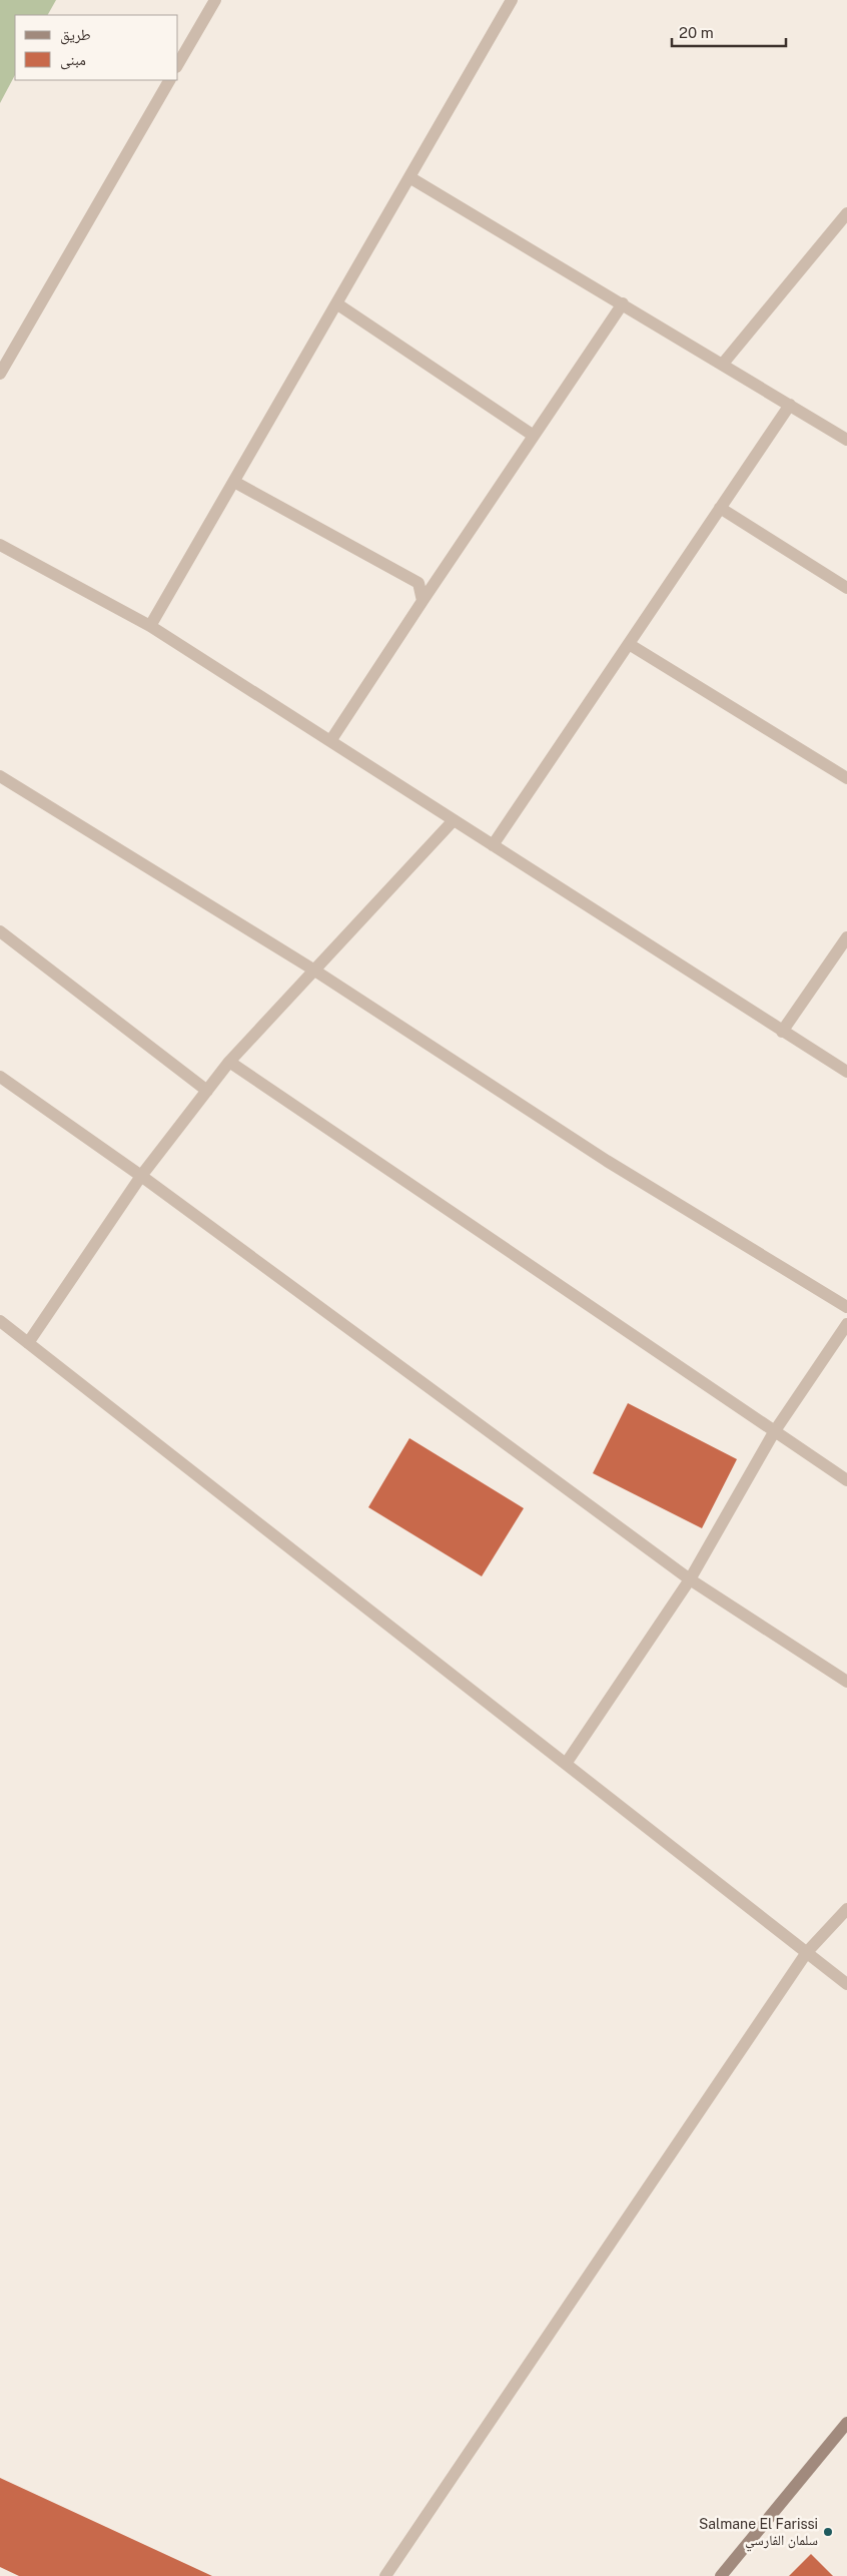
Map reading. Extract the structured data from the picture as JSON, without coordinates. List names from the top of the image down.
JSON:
{
  "places": ["Salmane El Farissi سلمان الفارسي"],
  "legend": ["طريق", "مبنى"],
  "scale_bar": "20 m"
}
